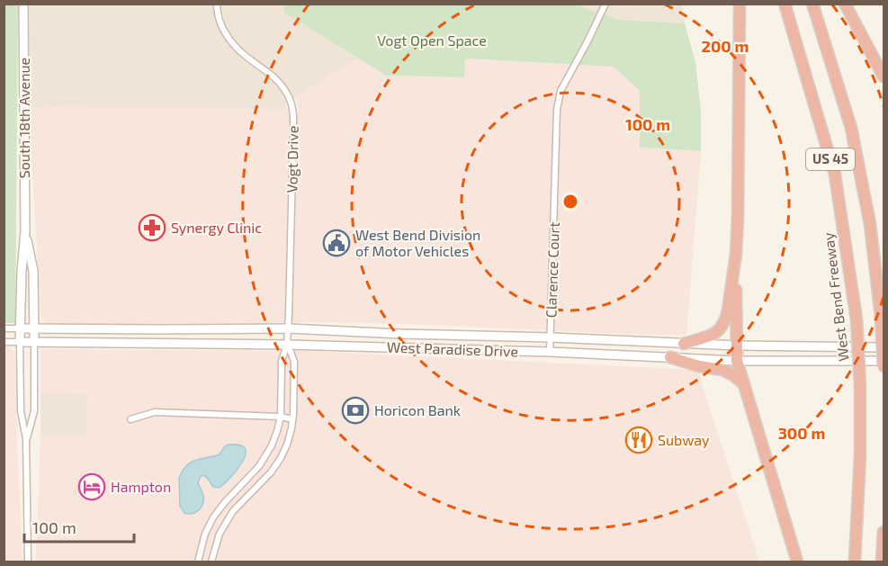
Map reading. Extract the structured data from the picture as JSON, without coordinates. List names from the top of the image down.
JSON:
{
  "streets": {
    "highway": ["US 45", "West Bend Freeway"],
    "street": [
      "South 18th Avenue",
      "Vogt Drive",
      "Clarence Court",
      "West Paradise Drive"
    ]
  },
  "crossings": [
    ["South 18th Avenue", "West Paradise Drive"],
    ["Vogt Drive", "West Paradise Drive"],
    ["Clarence Court", "West Paradise Drive"]
  ],
  "parks": ["Vogt Open Space"],
  "places": {
    "pharmacy": ["Synergy Clinic"],
    "public building": ["West Bend Division of Motor Vehicles"],
    "bank": ["Horicon Bank"],
    "restaurant": ["Subway"],
    "hotel": ["Hampton"]
  },
  "scale_bar": "100 m",
  "rings": ["200 m", "100 m", "300 m"]
}
